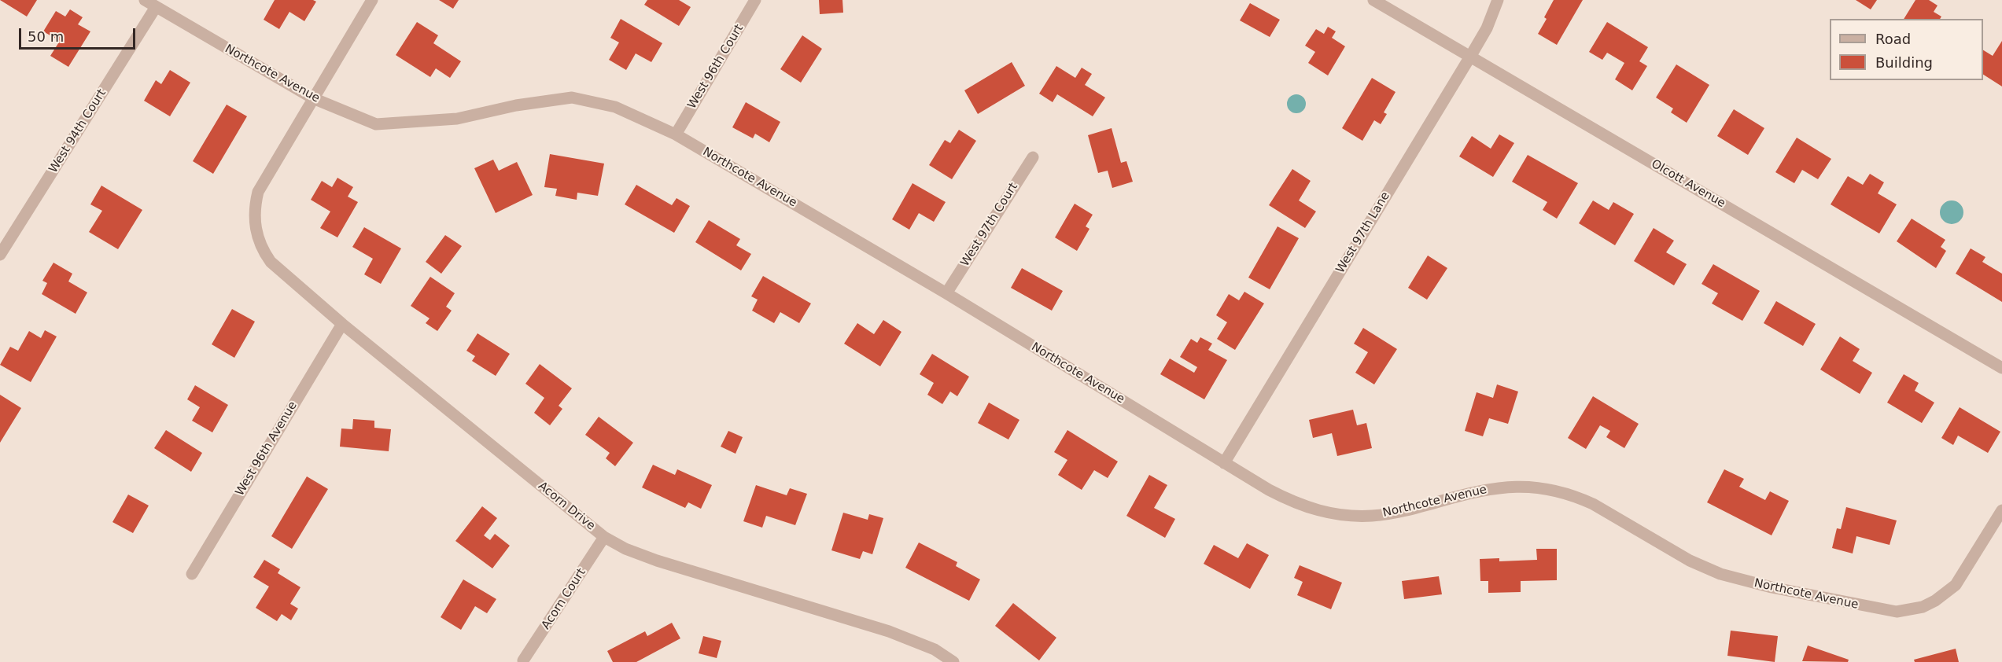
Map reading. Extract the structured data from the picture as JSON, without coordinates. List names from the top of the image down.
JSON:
{
  "streets": {
    "street": [
      "West 96th Court",
      "Northcote Avenue",
      "West 94th Court",
      "Olcott Avenue",
      "West 97th Court",
      "West 97th Lane",
      "West 96th Avenue",
      "Acorn Drive",
      "Acorn Court"
    ]
  },
  "crossings": [
    ["West 96th Court", "Northcote Avenue"],
    ["Northcote Avenue", "West 94th Court"],
    ["Northcote Avenue", "West 97th Court"],
    ["Northcote Avenue", "West 97th Lane"],
    ["Northcote Avenue", "Acorn Drive"],
    ["Olcott Avenue", "West 97th Lane"],
    ["West 96th Avenue", "Acorn Drive"],
    ["Acorn Drive", "Acorn Court"]
  ],
  "legend": ["Road", "Building"],
  "scale_bar": "50 m"
}
